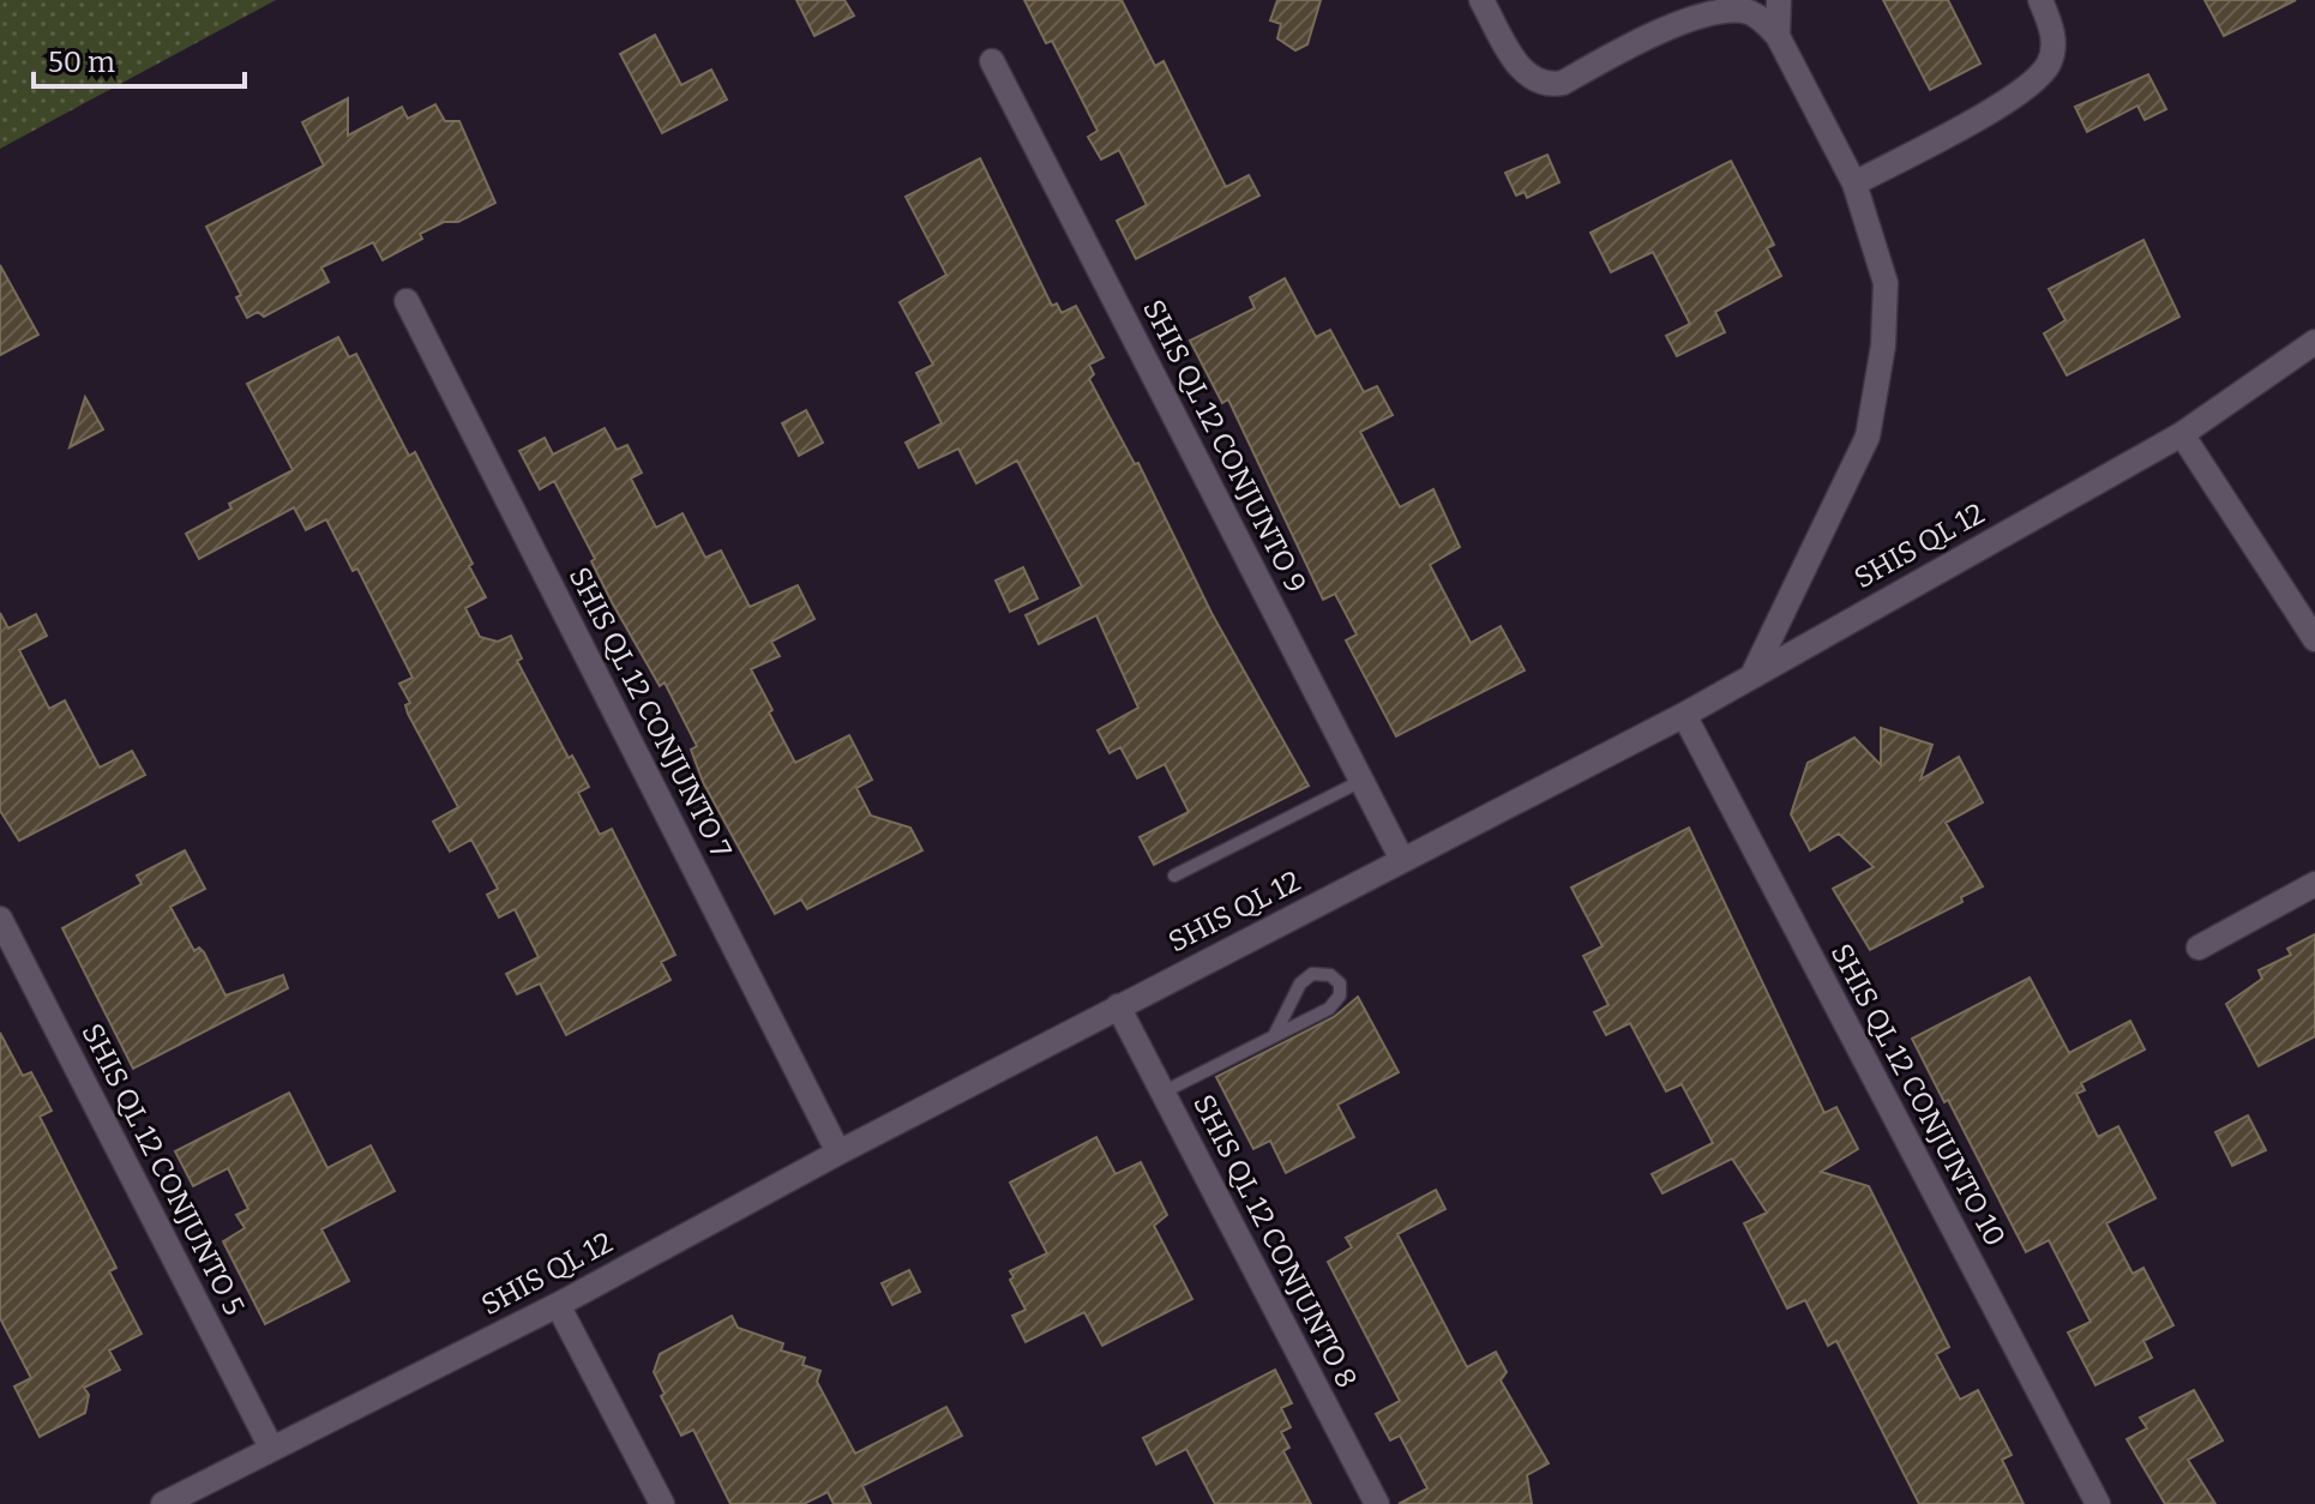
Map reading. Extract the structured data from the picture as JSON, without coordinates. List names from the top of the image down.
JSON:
{
  "streets": {
    "street": [
      "SHIS QL 12 CONJUNTO 9",
      "SHIS QL 12",
      "SHIS QL 12 CONJUNTO 7",
      "SHIS QL 12 CONJUNTO 10",
      "SHIS QL 12 CONJUNTO 5",
      "SHIS QL 12 CONJUNTO 8"
    ]
  },
  "crossings": [
    ["SHIS QL 12 CONJUNTO 9", "SHIS QL 12"],
    ["SHIS QL 12", "SHIS QL 12 CONJUNTO 7"],
    ["SHIS QL 12", "SHIS QL 12 CONJUNTO 10"],
    ["SHIS QL 12", "SHIS QL 12 CONJUNTO 5"],
    ["SHIS QL 12", "SHIS QL 12 CONJUNTO 8"]
  ],
  "scale_bar": "50 m"
}
